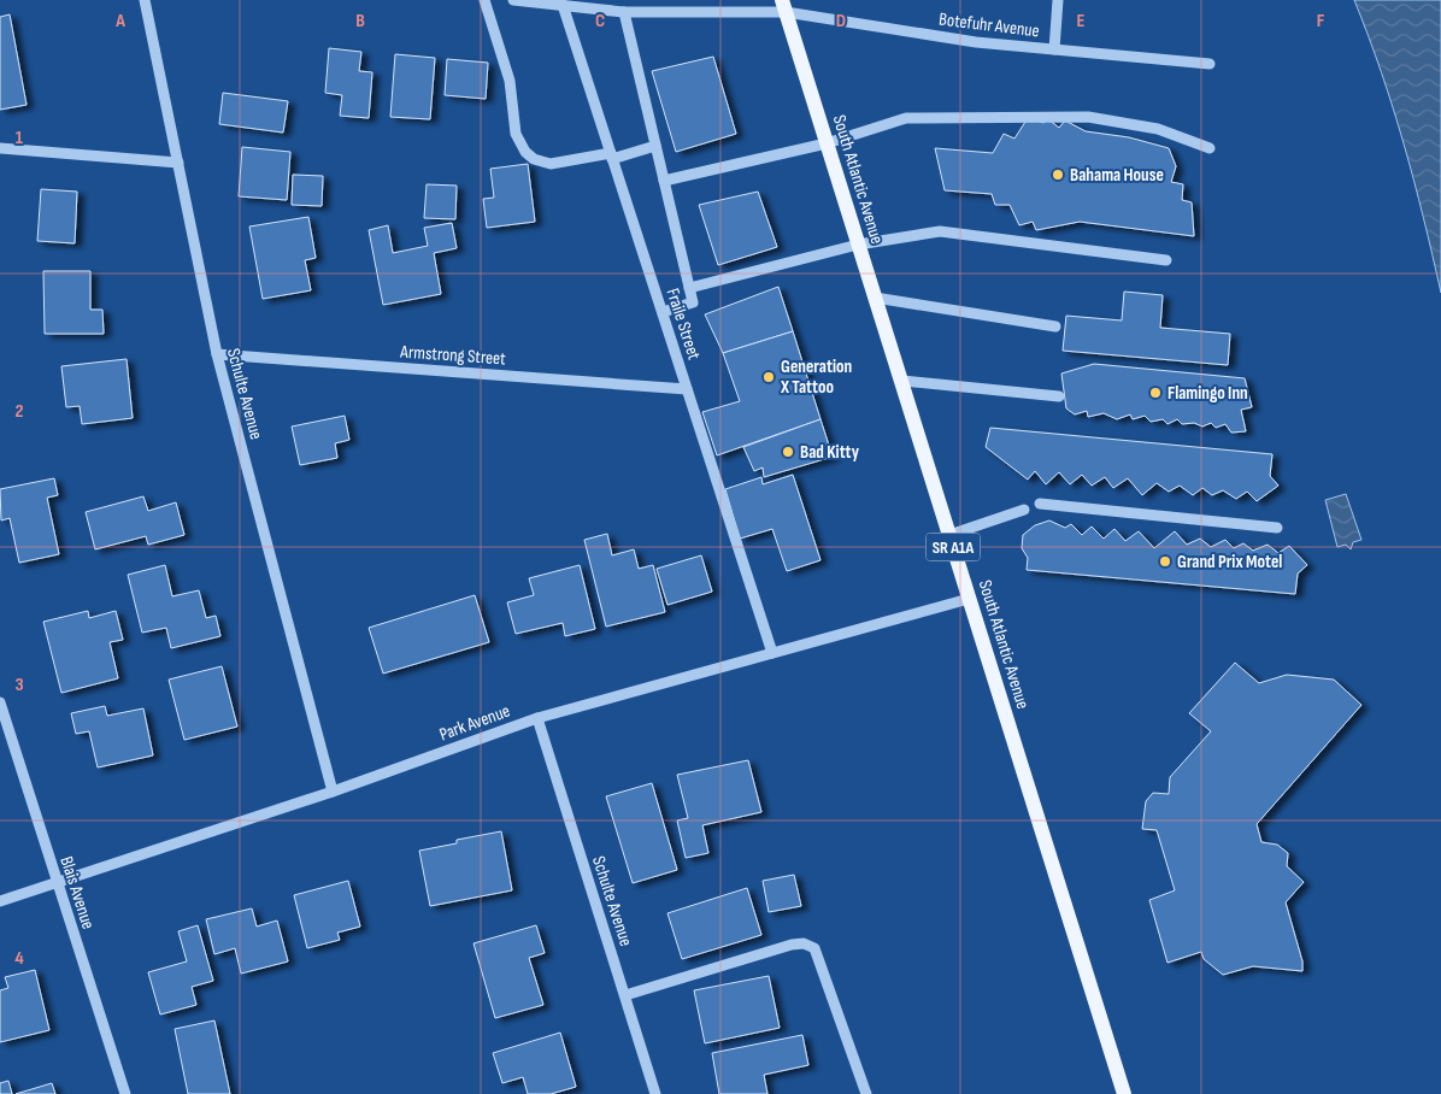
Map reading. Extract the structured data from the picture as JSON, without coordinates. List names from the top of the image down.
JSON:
{
  "streets": {
    "main road": ["South Atlantic Avenue", "SR A1A"],
    "street": [
      "Botefuhr Avenue",
      "Fraile Street",
      "Armstrong Street",
      "Schulte Avenue",
      "Park Avenue",
      "Blais Avenue"
    ]
  },
  "crossings": [
    ["Botefuhr Avenue", "South Atlantic Avenue"],
    ["Botefuhr Avenue", "Fraile Street"],
    ["South Atlantic Avenue", "Park Avenue"],
    ["Fraile Street", "Armstrong Street"],
    ["Fraile Street", "Park Avenue"],
    ["Armstrong Street", "Schulte Avenue"],
    ["Schulte Avenue", "Park Avenue"],
    ["Park Avenue", "Blais Avenue"]
  ],
  "places": [
    "Bahama House",
    "Generation X Tattoo",
    "Flamingo Inn",
    "Bad Kitty",
    "Grand Prix Motel"
  ],
  "grid": {
    "columns": [
      "A",
      "B",
      "C",
      "D",
      "E",
      "F"
    ],
    "rows": [
      "1",
      "2",
      "3",
      "4"
    ]
  }
}
